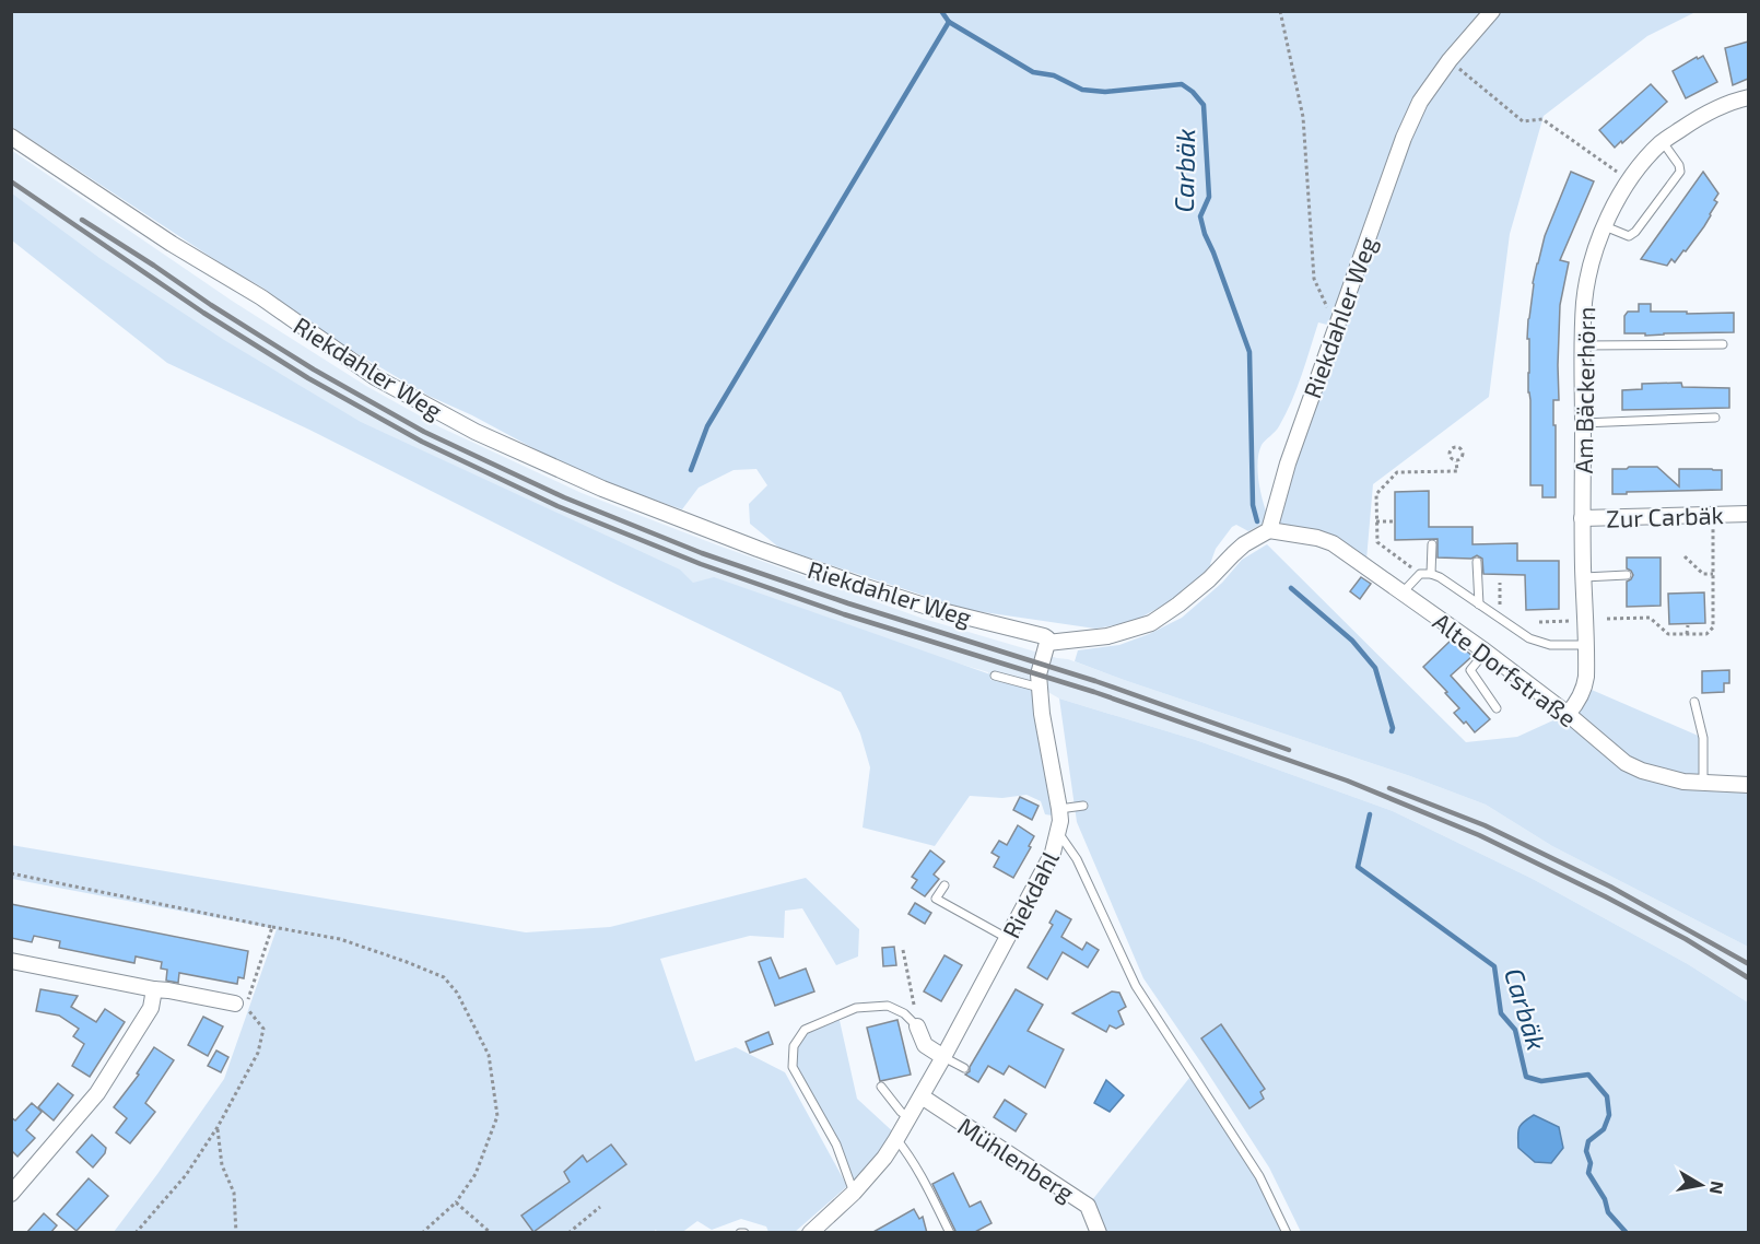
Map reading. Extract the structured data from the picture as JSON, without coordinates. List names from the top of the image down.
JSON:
{
  "streets": {
    "street": [
      "Riekdahler Weg",
      "Am Bäckerhörn",
      "Zur Carbäk",
      "Alte Dorfstraße",
      "Riekdahl",
      "Mühlenberg"
    ]
  },
  "crossings": [
    ["Riekdahler Weg", "Alte Dorfstraße"],
    ["Riekdahler Weg", "Riekdahl"],
    ["Am Bäckerhörn", "Zur Carbäk"],
    ["Am Bäckerhörn", "Alte Dorfstraße"],
    ["Riekdahl", "Mühlenberg"]
  ],
  "water": ["Carbäk"],
  "north": "right"
}
